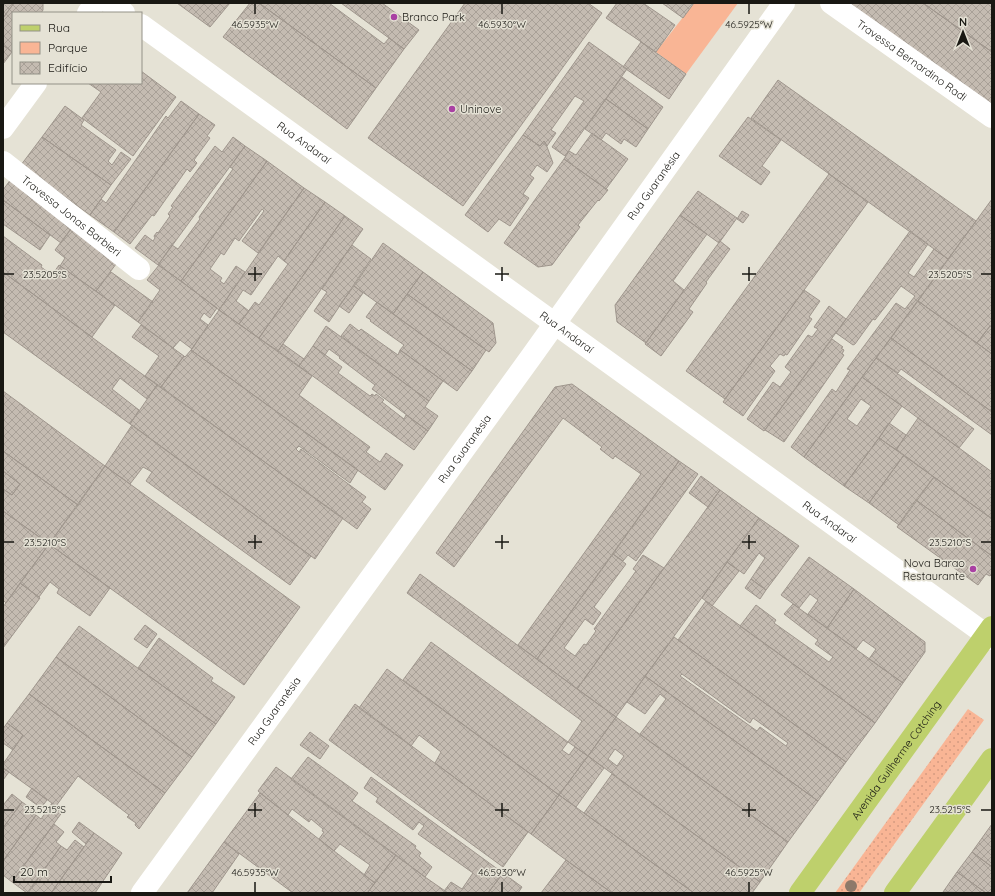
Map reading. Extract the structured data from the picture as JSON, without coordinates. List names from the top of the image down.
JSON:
{
  "streets": {
    "main road": ["Avenida Guilherme Cotching"],
    "street": [
      "Travessa Bernardino Radi",
      "Rua Andaraí",
      "Rua Guaranésia",
      "Travessa Jonas Barbieri"
    ]
  },
  "crossings": [
    ["Rua Andaraí", "Rua Guaranésia"],
    ["Rua Andaraí", "Avenida Guilherme Cotching"]
  ],
  "places": ["Branco Park", "Uninove", "Nova Barao Restaurante"],
  "legend": ["Rua", "Parque", "Edifício"],
  "scale_bar": "20 m",
  "north": "top",
  "coordinates": [
    "46.5935°W",
    "46.5930°W",
    "46.5925°W",
    "23.5205°S",
    "23.5210°S",
    "23.5215°S"
  ]
}
